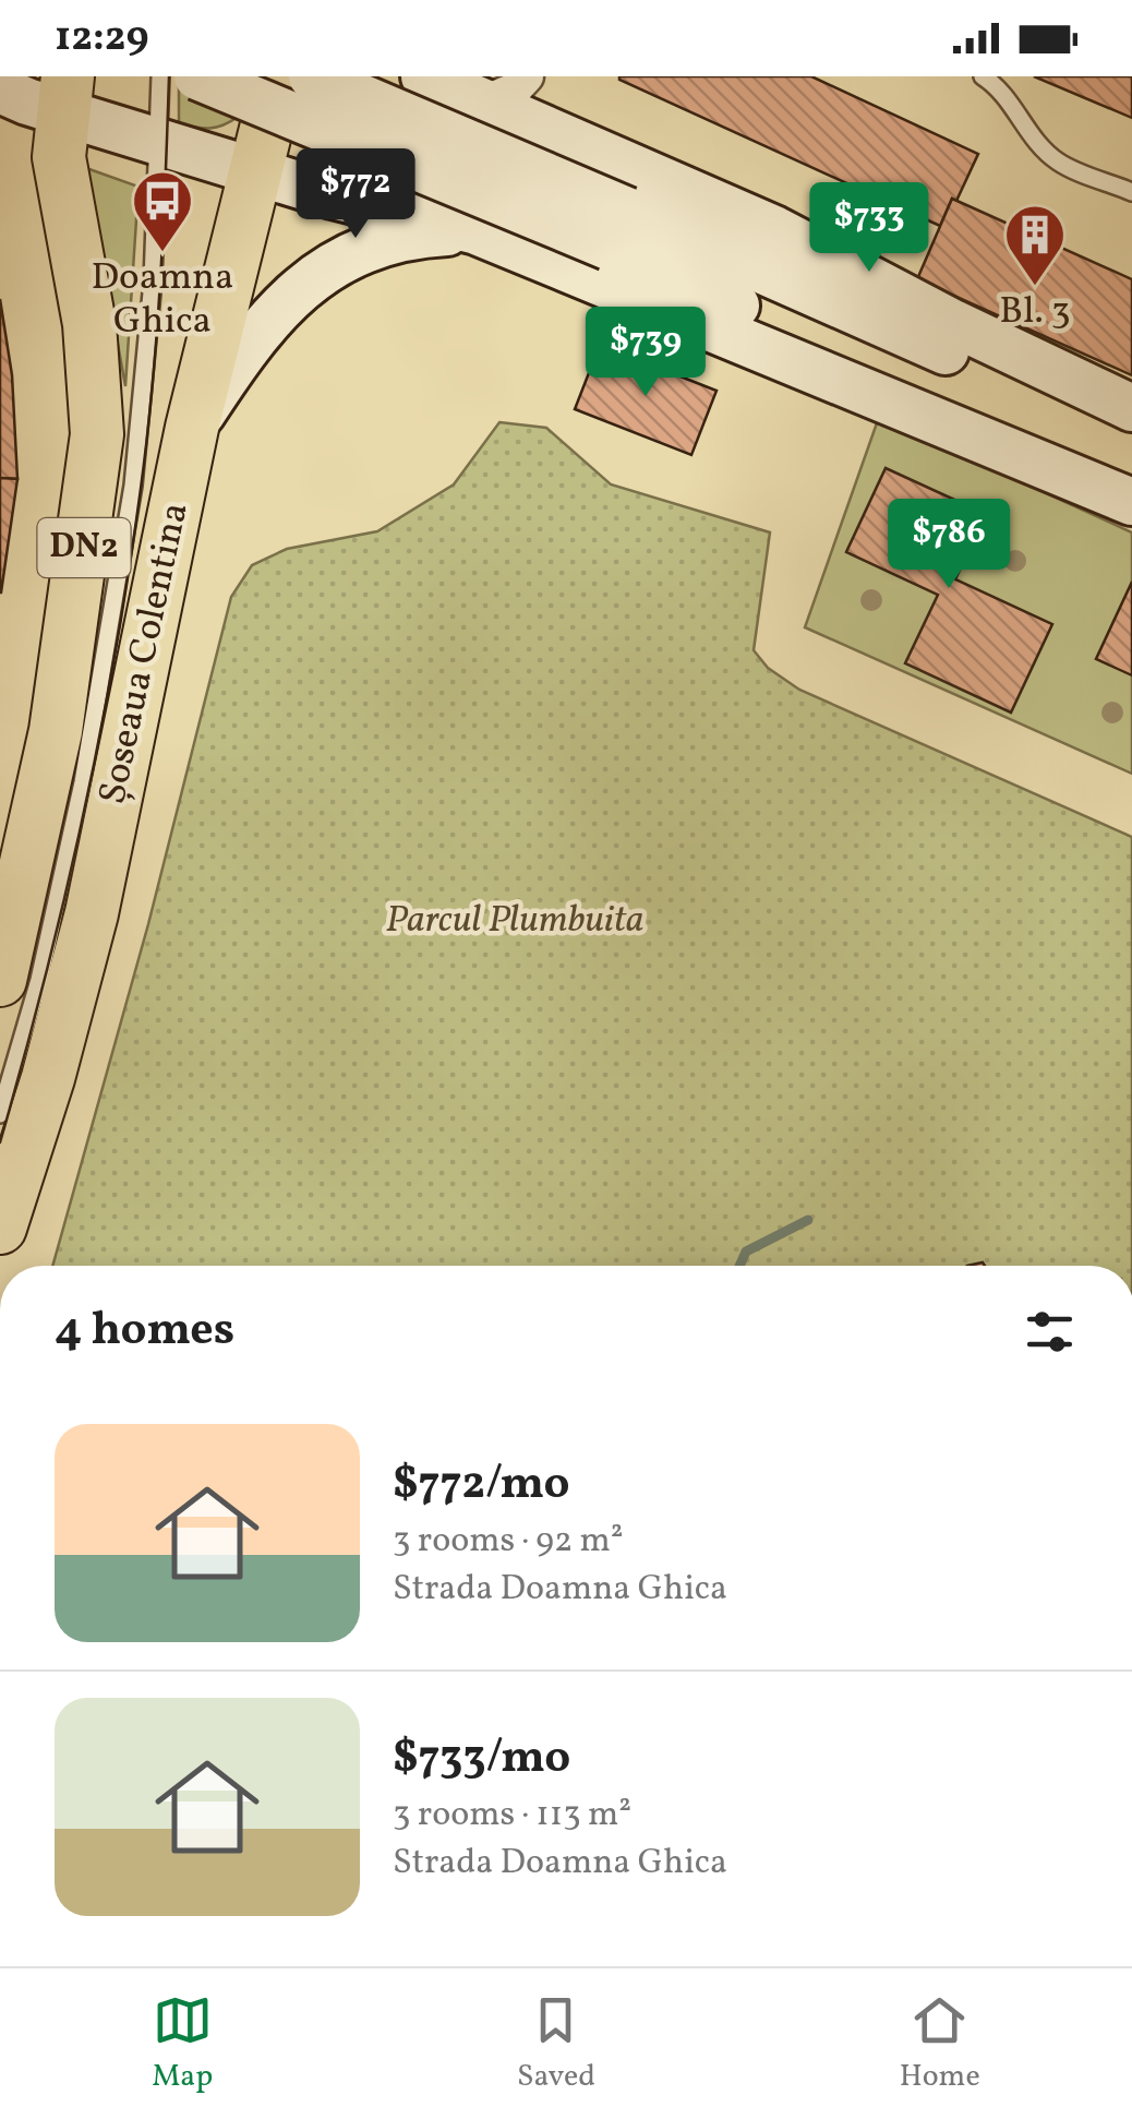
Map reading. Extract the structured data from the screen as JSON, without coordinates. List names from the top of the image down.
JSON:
{
  "streets": {
    "main road": ["DN2", "Șoseaua Colentina"]
  },
  "parks": ["Parcul Plumbuita"],
  "places": {
    "bus stop": ["Doamna Ghica"],
    "building": ["Bl. 3"]
  },
  "page": {
    "status": "12:29",
    "price": [
      "$772",
      "$733",
      "$739",
      "$786"
    ],
    "heading": "4 homes",
    "list": [
      {
        "name": "$772/mo",
        "note": "3 rooms · 92 m² · Strada Doamna Ghica"
      },
      {
        "name": "$733/mo",
        "note": "3 rooms · 113 m² · Strada Doamna Ghica"
      }
    ],
    "tabs": ["Map", "Saved", "Home"]
  }
}
